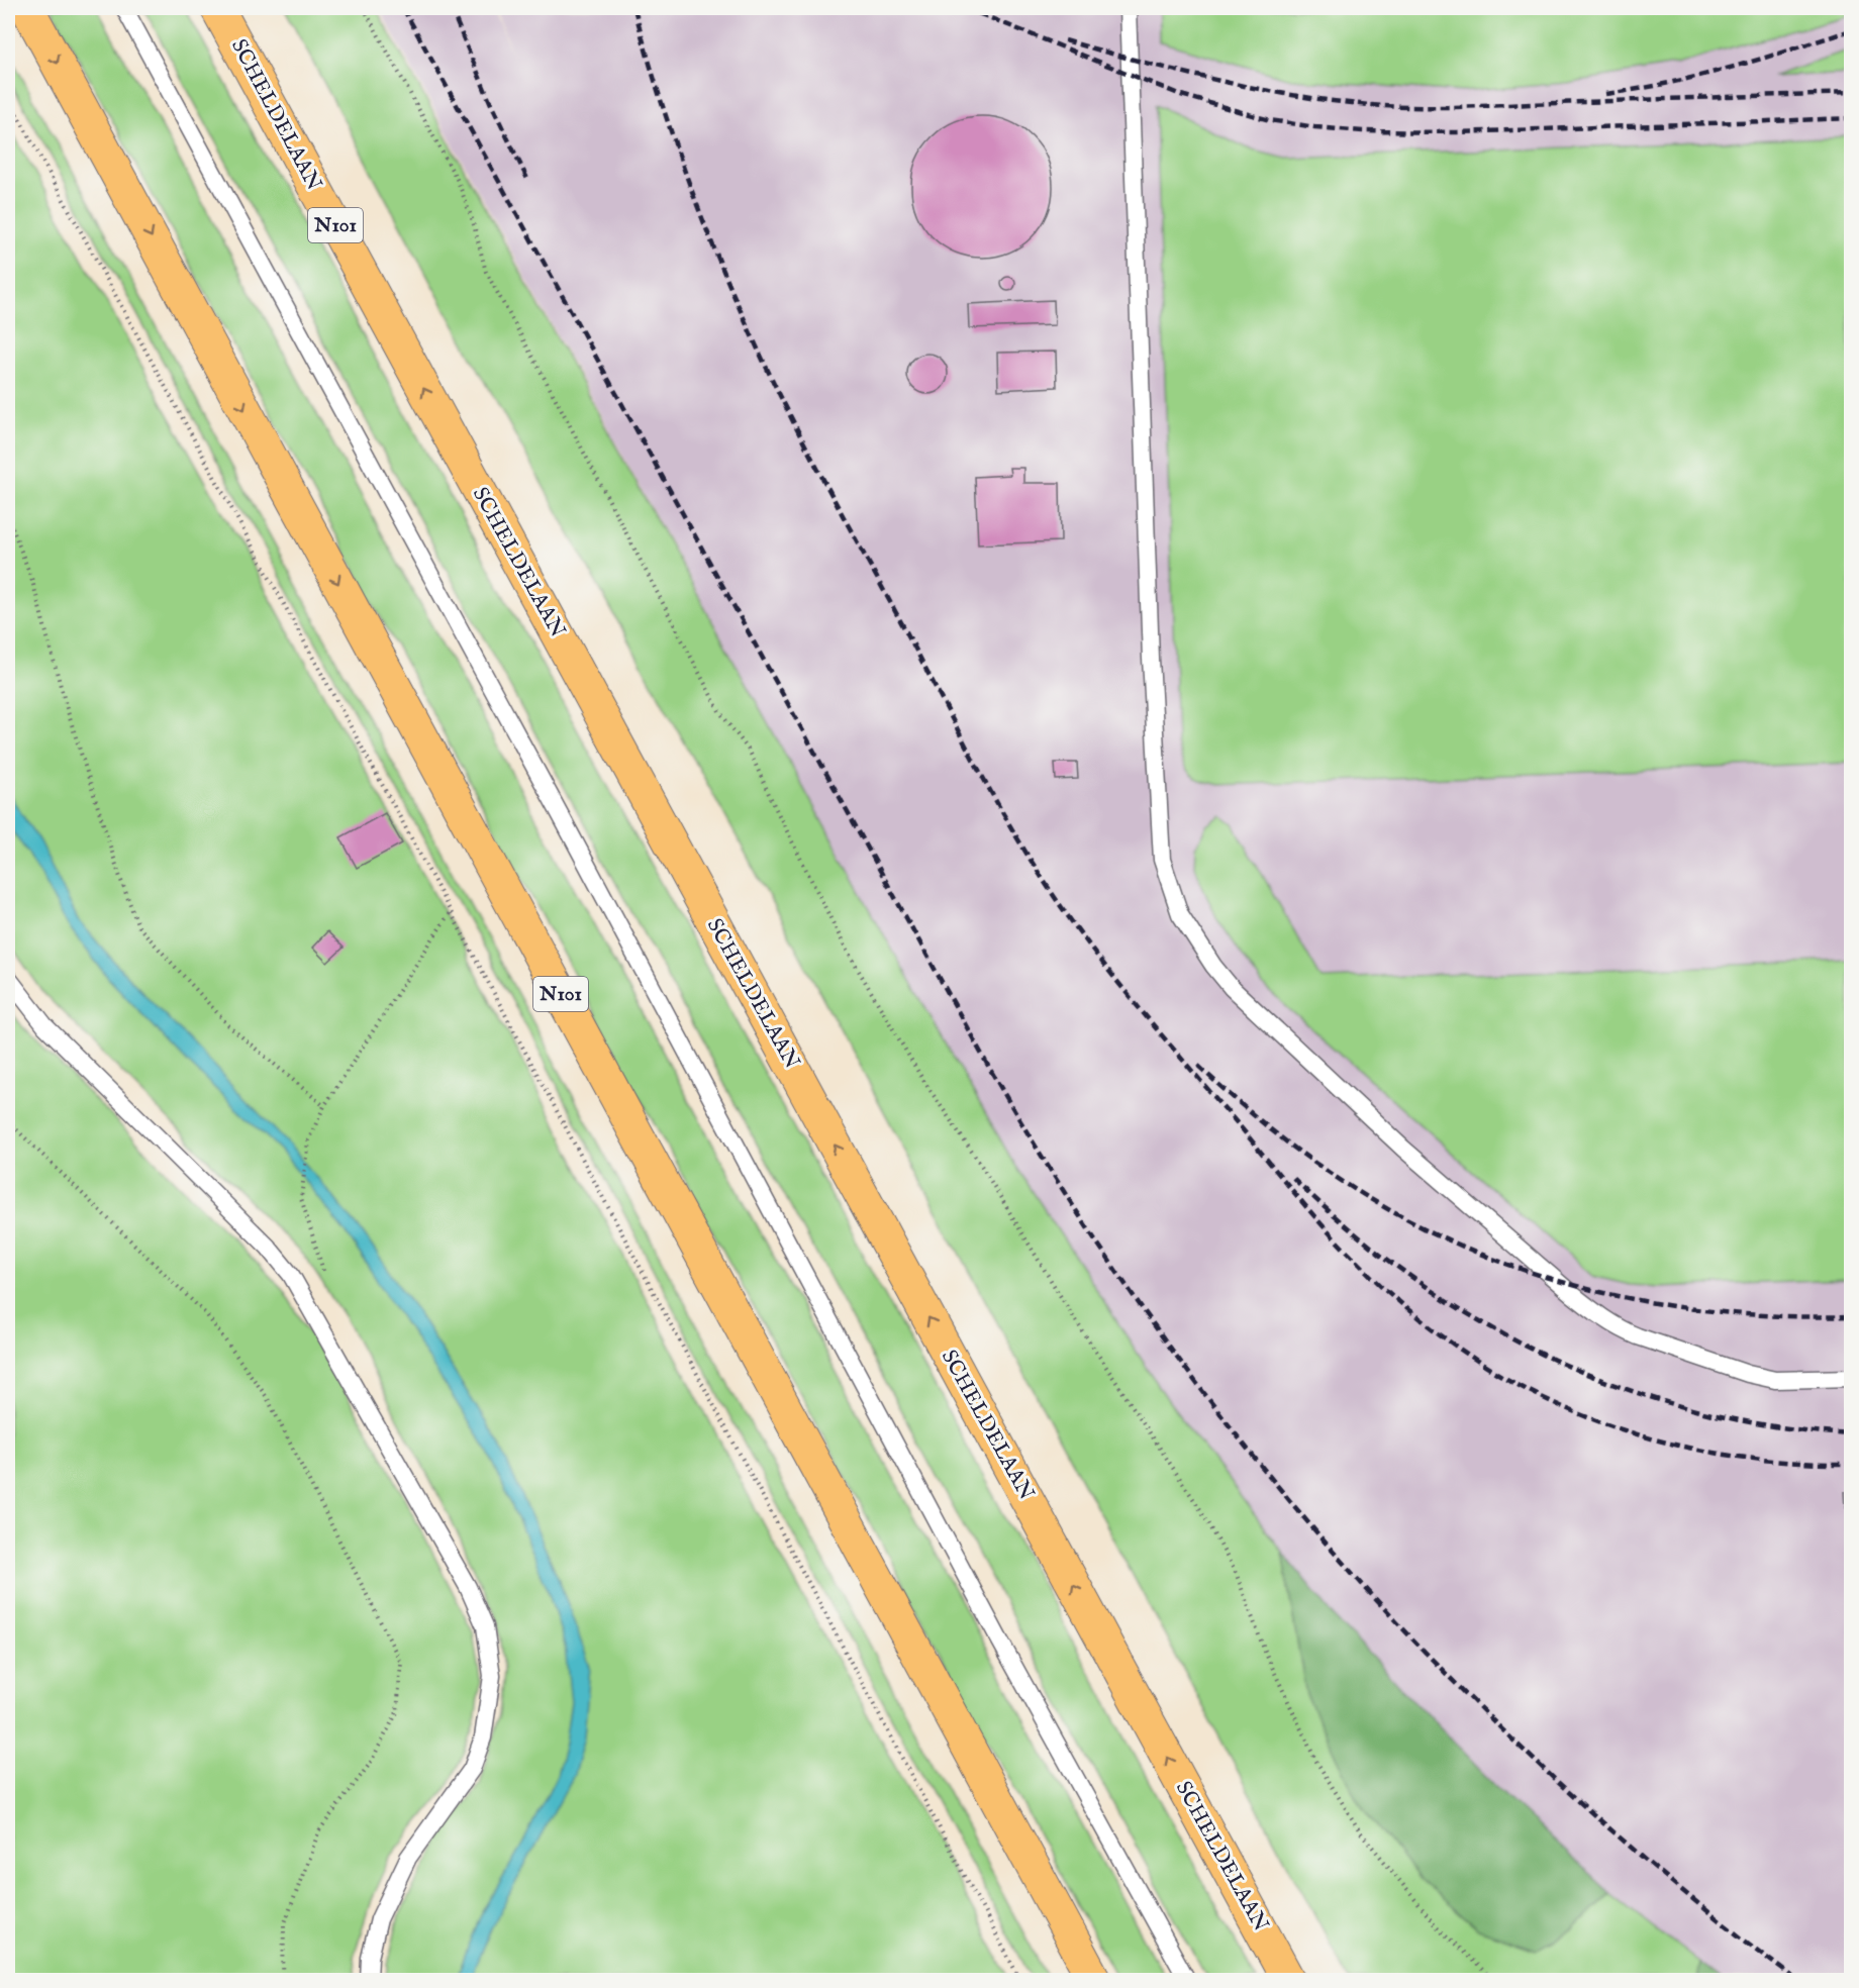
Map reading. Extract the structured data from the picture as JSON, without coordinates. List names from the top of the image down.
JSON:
{
  "streets": {
    "main road": ["SCHELDELAAN", "N101"]
  }
}
